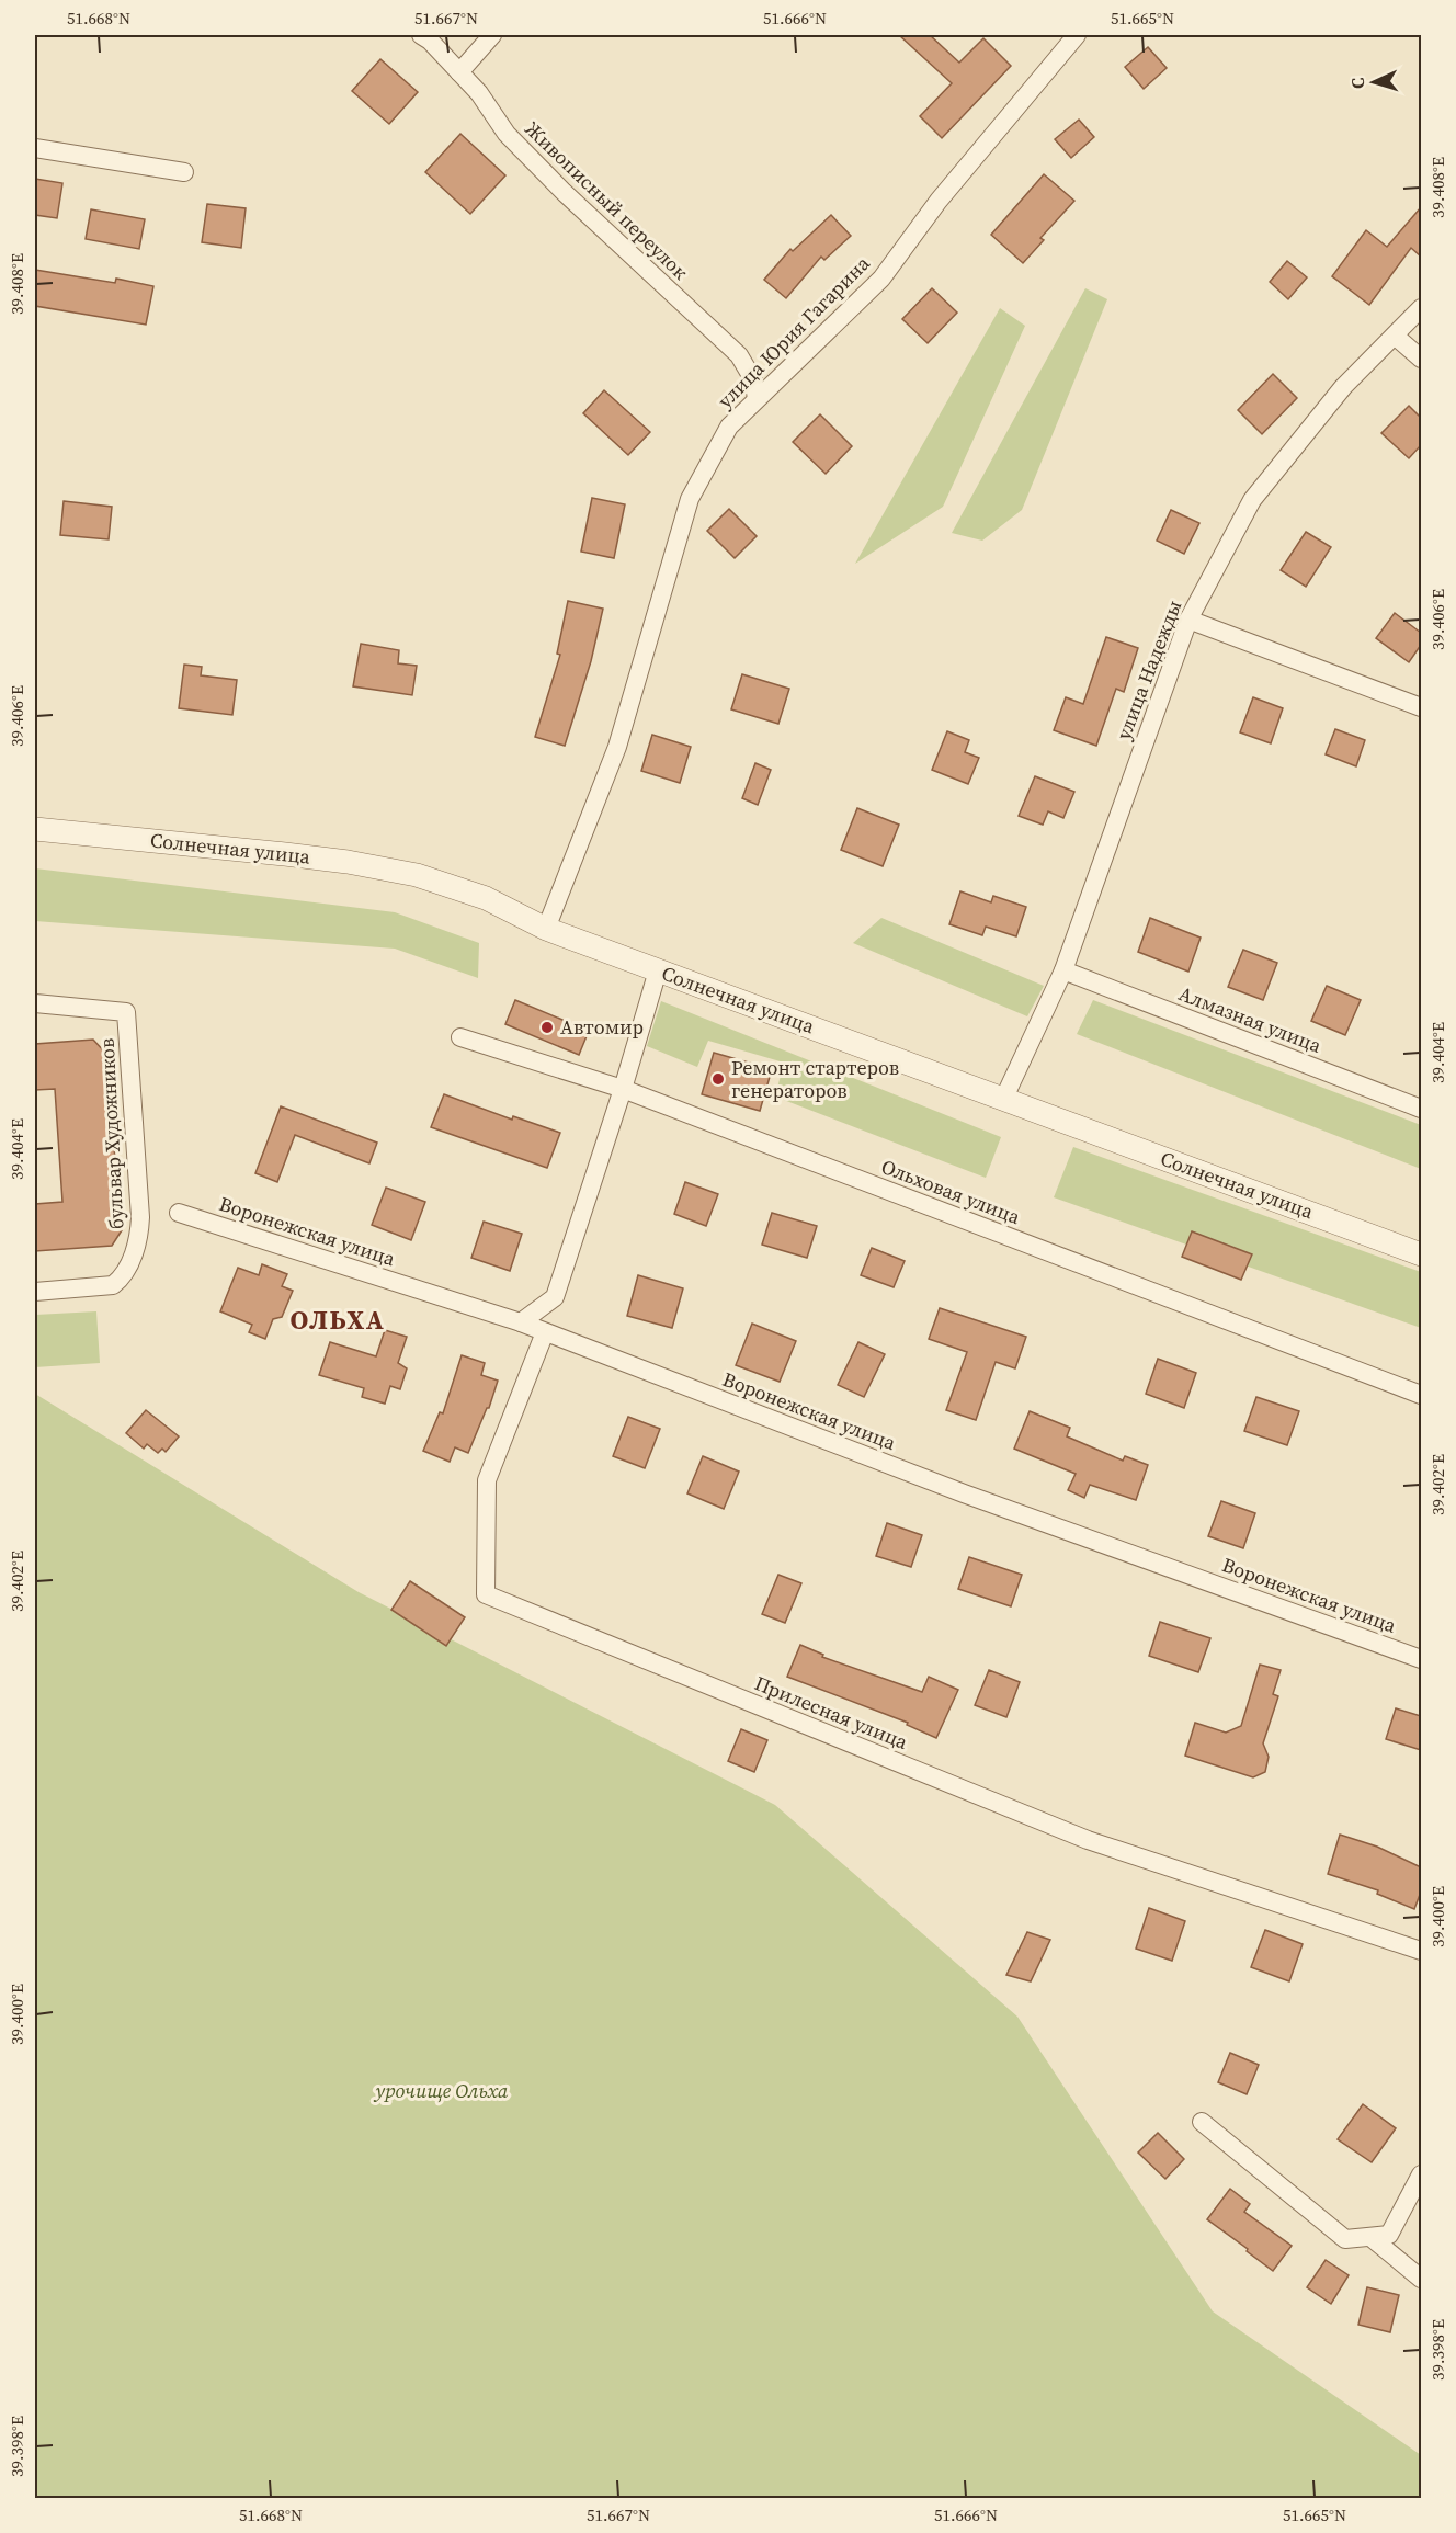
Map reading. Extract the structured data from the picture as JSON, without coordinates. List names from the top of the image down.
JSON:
{
  "streets": {
    "street": [
      "Живописный переулок",
      "улица Юрия Гагарина",
      "улица Надежды",
      "Солнечная улица",
      "Алмазная улица",
      "бульвар Художников",
      "Ольховая улица",
      "Воронежская улица",
      "Прилесная улица"
    ]
  },
  "crossings": [
    ["Живописный переулок", "улица Юрия Гагарина"],
    ["улица Юрия Гагарина", "Солнечная улица"],
    ["улица Надежды", "Солнечная улица"],
    ["улица Надежды", "Алмазная улица"],
    ["Воронежская улица", "Прилесная улица"]
  ],
  "districts": ["ОЛЬХА"],
  "parks": ["урочище Ольха"],
  "places": ["Автомир", "Ремонт стартеров генераторов"],
  "north": "left",
  "coordinates": [
    "51.668°N",
    "51.667°N",
    "51.666°N",
    "51.665°N",
    "39.408°E",
    "39.406°E",
    "39.404°E",
    "39.402°E",
    "39.400°E",
    "39.398°E"
  ]
}
